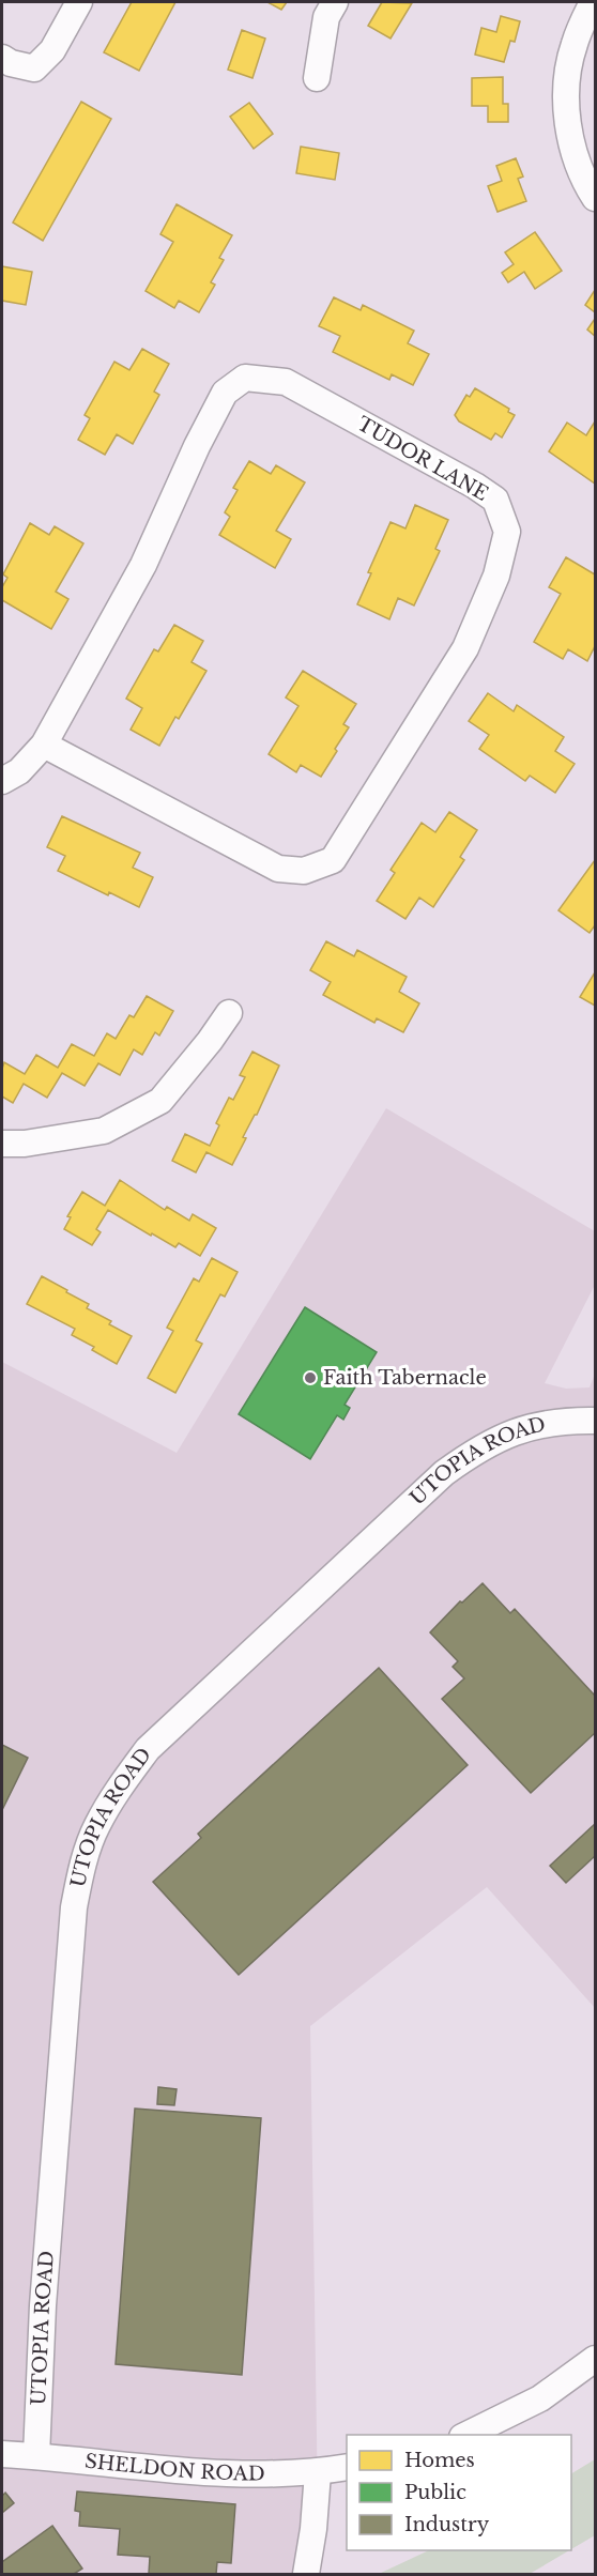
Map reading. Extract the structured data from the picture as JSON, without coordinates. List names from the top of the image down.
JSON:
{
  "streets": {
    "street": ["TUDOR LANE", "UTOPIA ROAD", "SHELDON ROAD"]
  },
  "crossings": [
    ["UTOPIA ROAD", "SHELDON ROAD"]
  ],
  "places": ["Faith Tabernacle"],
  "legend": ["Homes", "Public", "Industry"]
}
